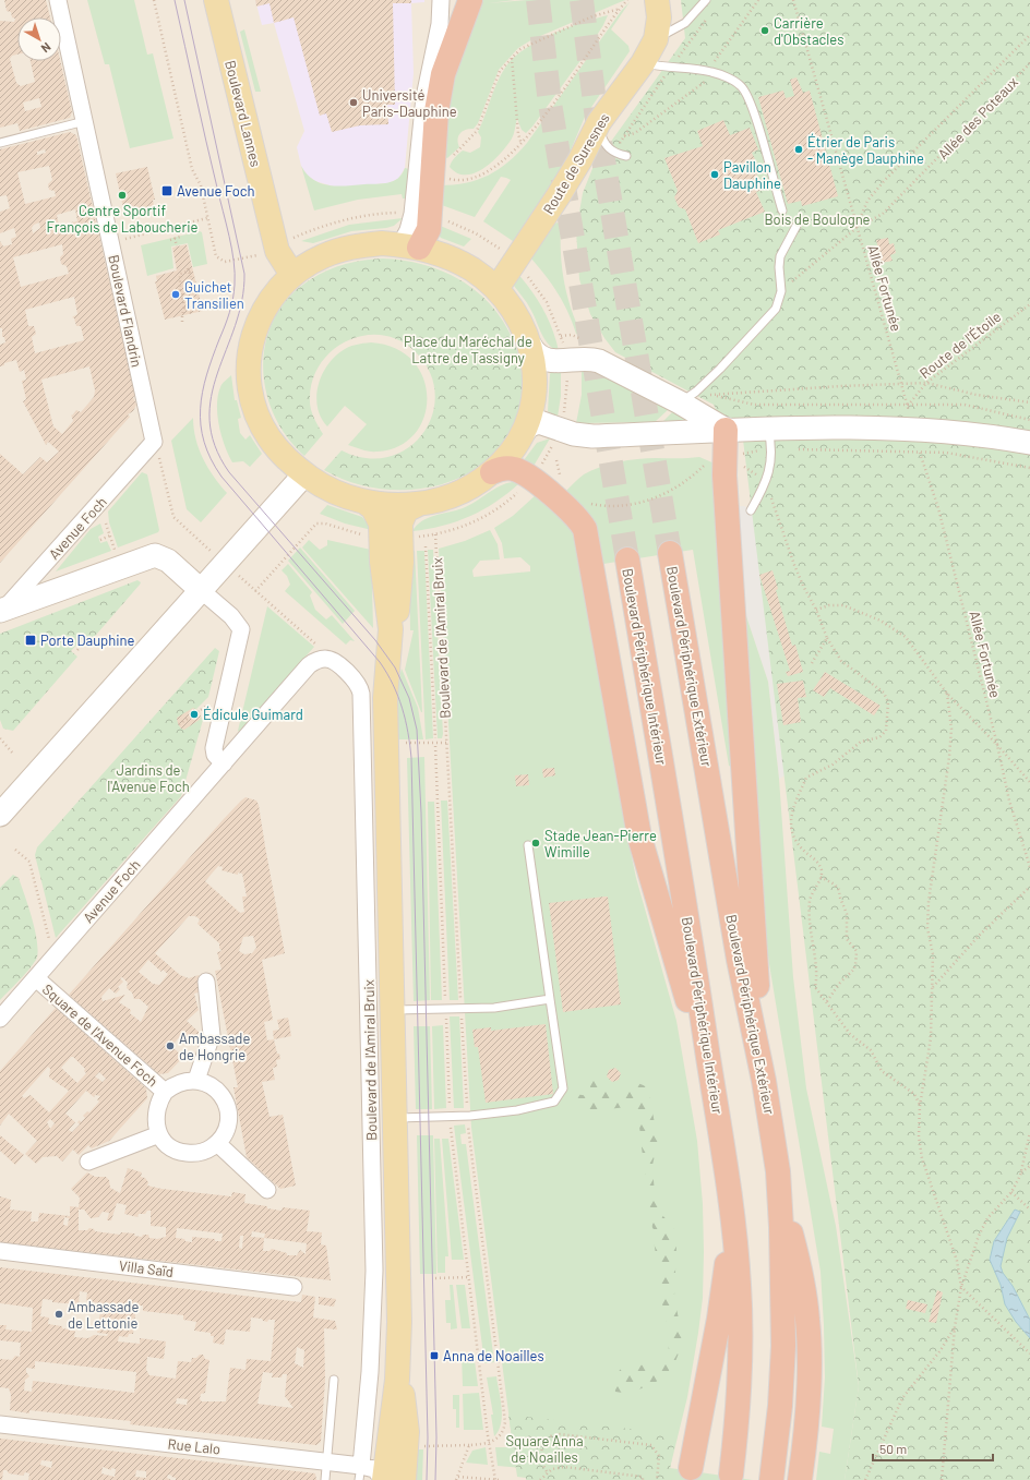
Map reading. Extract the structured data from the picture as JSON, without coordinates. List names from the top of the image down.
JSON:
{
  "streets": {
    "highway": ["Boulevard Périphérique Intérieur", "Boulevard Périphérique Extérieur"],
    "main road": ["Boulevard Lannes", "Route de Suresnes", "Boulevard de l'Amiral Bruix"],
    "street": [
      "Boulevard Flandrin",
      "Avenue Foch",
      "Square de l'Avenue Foch",
      "Villa Saïd",
      "Rue Lalo"
    ],
    "path": ["Allée des Poteaux", "Allée Fortunée", "Route de l'Étoile"]
  },
  "crossings": [
    ["Allée des Poteaux", "Allée Fortunée"],
    ["Allée Fortunée", "Route de l'Étoile"],
    ["Boulevard Flandrin", "Avenue Foch"],
    ["Avenue Foch", "Boulevard de l'Amiral Bruix"],
    ["Avenue Foch", "Square de l'Avenue Foch"],
    ["Boulevard de l'Amiral Bruix", "Rue Lalo"]
  ],
  "parks": [
    "Bois de Boulogne",
    "Place du Maréchal de Lattre de Tassigny",
    "Jardins de l'Avenue Foch",
    "Square Anna de Noailles"
  ],
  "places": {
    "other": [
      "Carrière d'Obstacles",
      "Université Paris-Dauphine",
      "Étrier de Paris - Manège Dauphine",
      "Pavillon Dauphine",
      "Centre Sportif François de Laboucherie",
      "Guichet Transilien",
      "Édicule Guimard",
      "Stade Jean-Pierre Wimille",
      "Ambassade de Hongrie",
      "Ambassade de Lettonie"
    ],
    "transit": ["Avenue Foch", "Porte Dauphine", "Anna de Noailles"]
  },
  "scale_bar": "50 m",
  "north": "bottom right"
}
